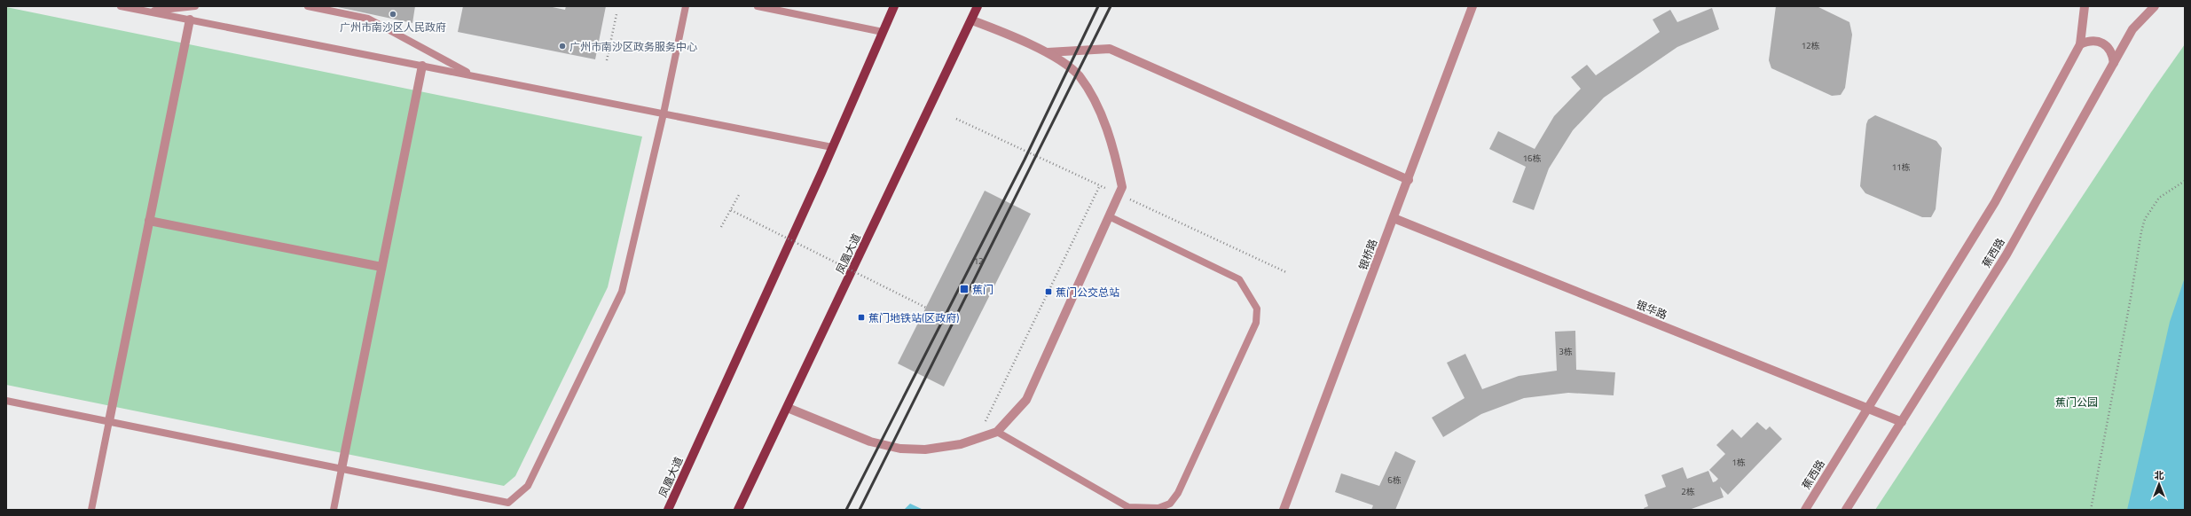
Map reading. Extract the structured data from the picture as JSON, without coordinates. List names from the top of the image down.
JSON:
{
  "streets": {
    "main road": ["凤凰大道"],
    "street": ["蕉西路", "银桥路", "银华路"]
  },
  "crossings": [
    ["蕉西路", "银华路"],
    ["银桥路", "银华路"]
  ],
  "parks": ["蕉门公园"],
  "places": {
    "other": ["广州市南沙区人民政府", "广州市南沙区政务服务中心"],
    "transit": ["蕉门", "蕉门公交总站", "蕉门地铁站(区政府)"]
  },
  "house_numbers": [
    "12栋",
    "16栋",
    "11栋",
    "12",
    "3栋",
    "1栋",
    "6栋",
    "2栋"
  ],
  "north": "top"
}
